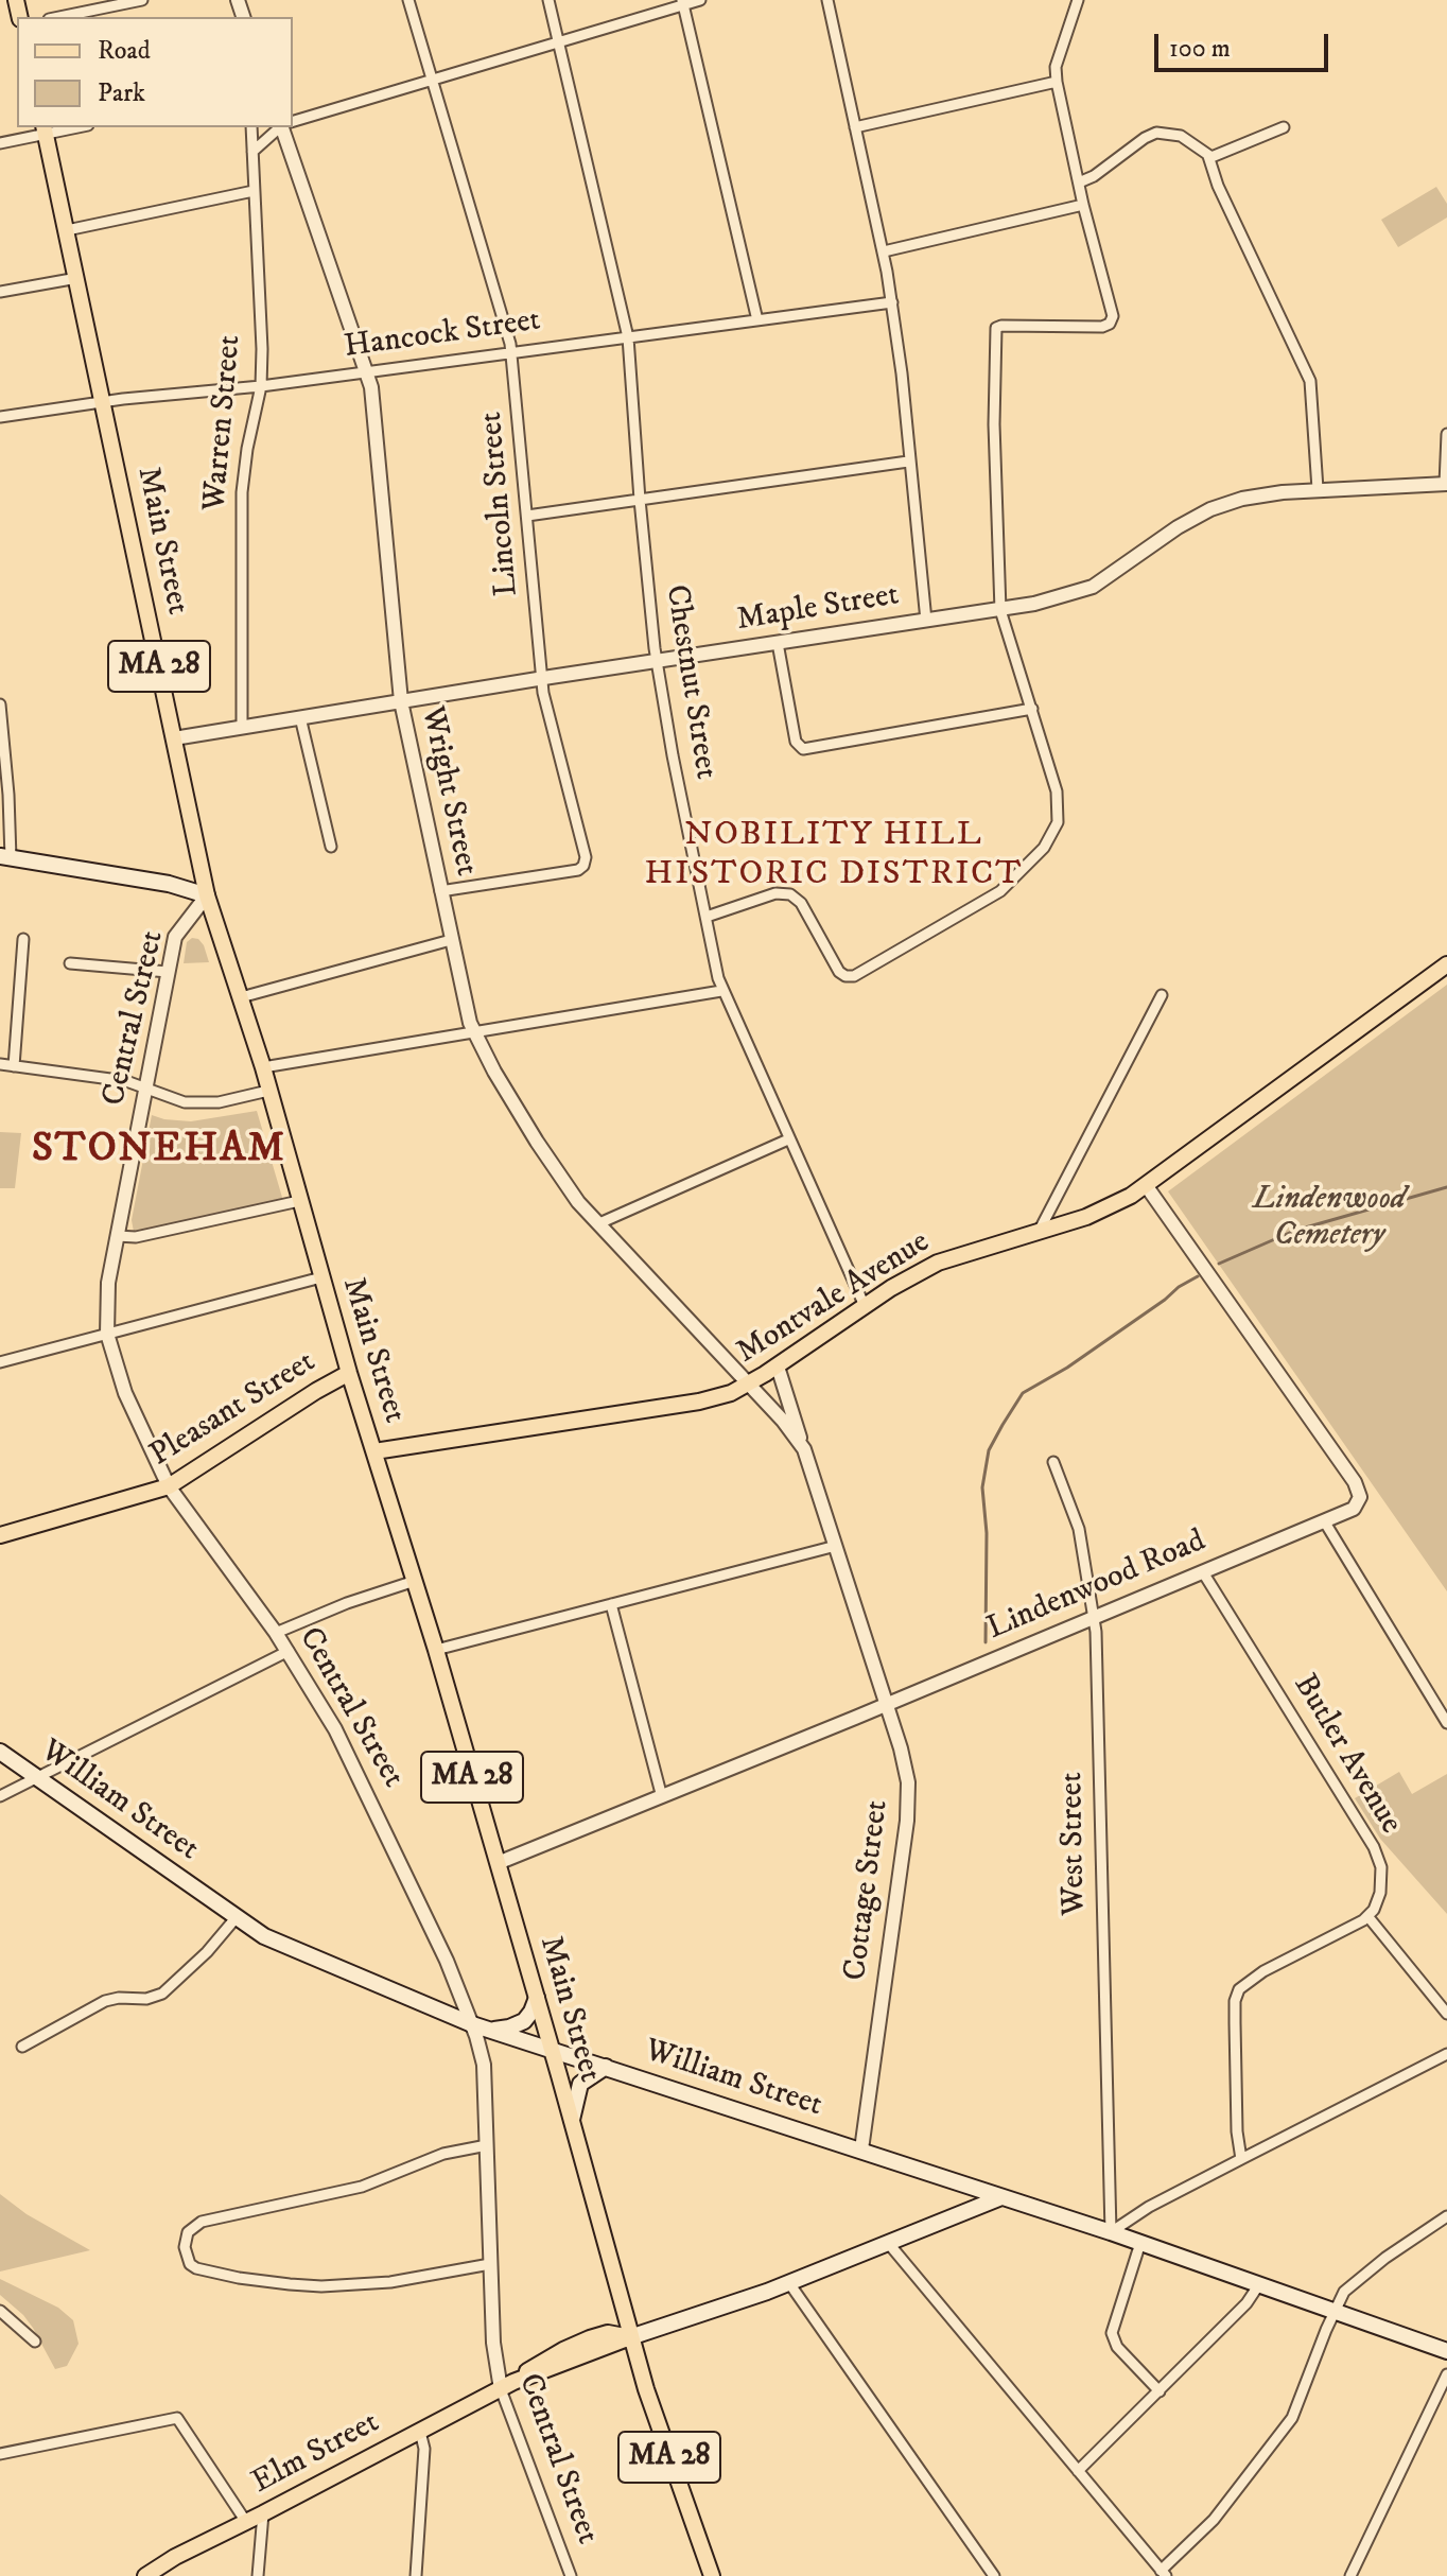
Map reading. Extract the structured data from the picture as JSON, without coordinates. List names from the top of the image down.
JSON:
{
  "streets": {
    "main road": [
      "Main Street",
      "MA 28",
      "Montvale Avenue",
      "Pleasant Street",
      "William Street",
      "Elm Street"
    ],
    "street": [
      "Hancock Street",
      "Warren Street",
      "Lincoln Street",
      "Maple Street",
      "Chestnut Street",
      "Wright Street",
      "Central Street",
      "Lindenwood Road",
      "Butler Avenue",
      "West Street",
      "Cottage Street"
    ]
  },
  "crossings": [
    ["Hancock Street", "Warren Street"],
    ["Hancock Street", "Lincoln Street"],
    ["Hancock Street", "Main Street"],
    ["Hancock Street", "Chestnut Street"],
    ["Hancock Street", "Wright Street"],
    ["Warren Street", "Maple Street"],
    ["Lincoln Street", "Maple Street"],
    ["Lincoln Street", "Wright Street"],
    ["Main Street", "Maple Street"],
    ["Main Street", "Central Street"],
    ["Main Street", "Montvale Avenue"],
    ["Main Street", "Pleasant Street"],
    ["Main Street", "Lindenwood Road"],
    ["Main Street", "William Street"],
    ["Main Street", "Elm Street"],
    ["Maple Street", "Chestnut Street"],
    ["Maple Street", "Wright Street"],
    ["Chestnut Street", "Montvale Avenue"],
    ["Wright Street", "Montvale Avenue"],
    ["Wright Street", "Cottage Street"],
    ["Central Street", "Pleasant Street"],
    ["Central Street", "William Street"],
    ["Central Street", "Elm Street"],
    ["Montvale Avenue", "Lindenwood Road"],
    ["Montvale Avenue", "Cottage Street"],
    ["Lindenwood Road", "Butler Avenue"],
    ["Lindenwood Road", "West Street"],
    ["Lindenwood Road", "Cottage Street"],
    ["William Street", "West Street"],
    ["William Street", "Cottage Street"],
    ["William Street", "Elm Street"]
  ],
  "districts": ["NOBILITY HILL HISTORIC DISTRICT", "STONEHAM"],
  "parks": ["Lindenwood Cemetery"],
  "legend": ["Road", "Park"],
  "scale_bar": "100 m"
}
